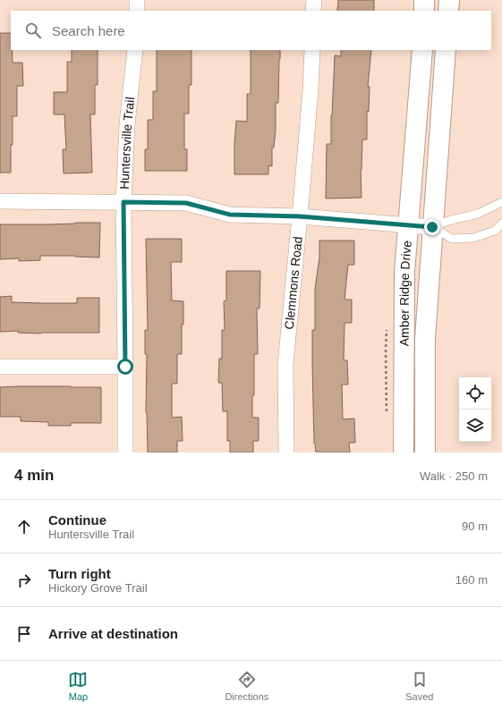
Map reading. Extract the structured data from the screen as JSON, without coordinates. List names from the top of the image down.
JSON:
{
  "streets": {
    "street": ["Huntersville Trail", "Clemmons Road", "Amber Ridge Drive"]
  },
  "page": {
    "search": "Search here",
    "heading": ["4 min", "Walk · 250 m"],
    "list": [
      ["Continue", "Huntersville Trail", "90 m"],
      ["Turn right", "Hickory Grove Trail", "160 m"],
      "Arrive at destination"
    ],
    "nav": ["Map", "Directions", "Saved"]
  }
}
